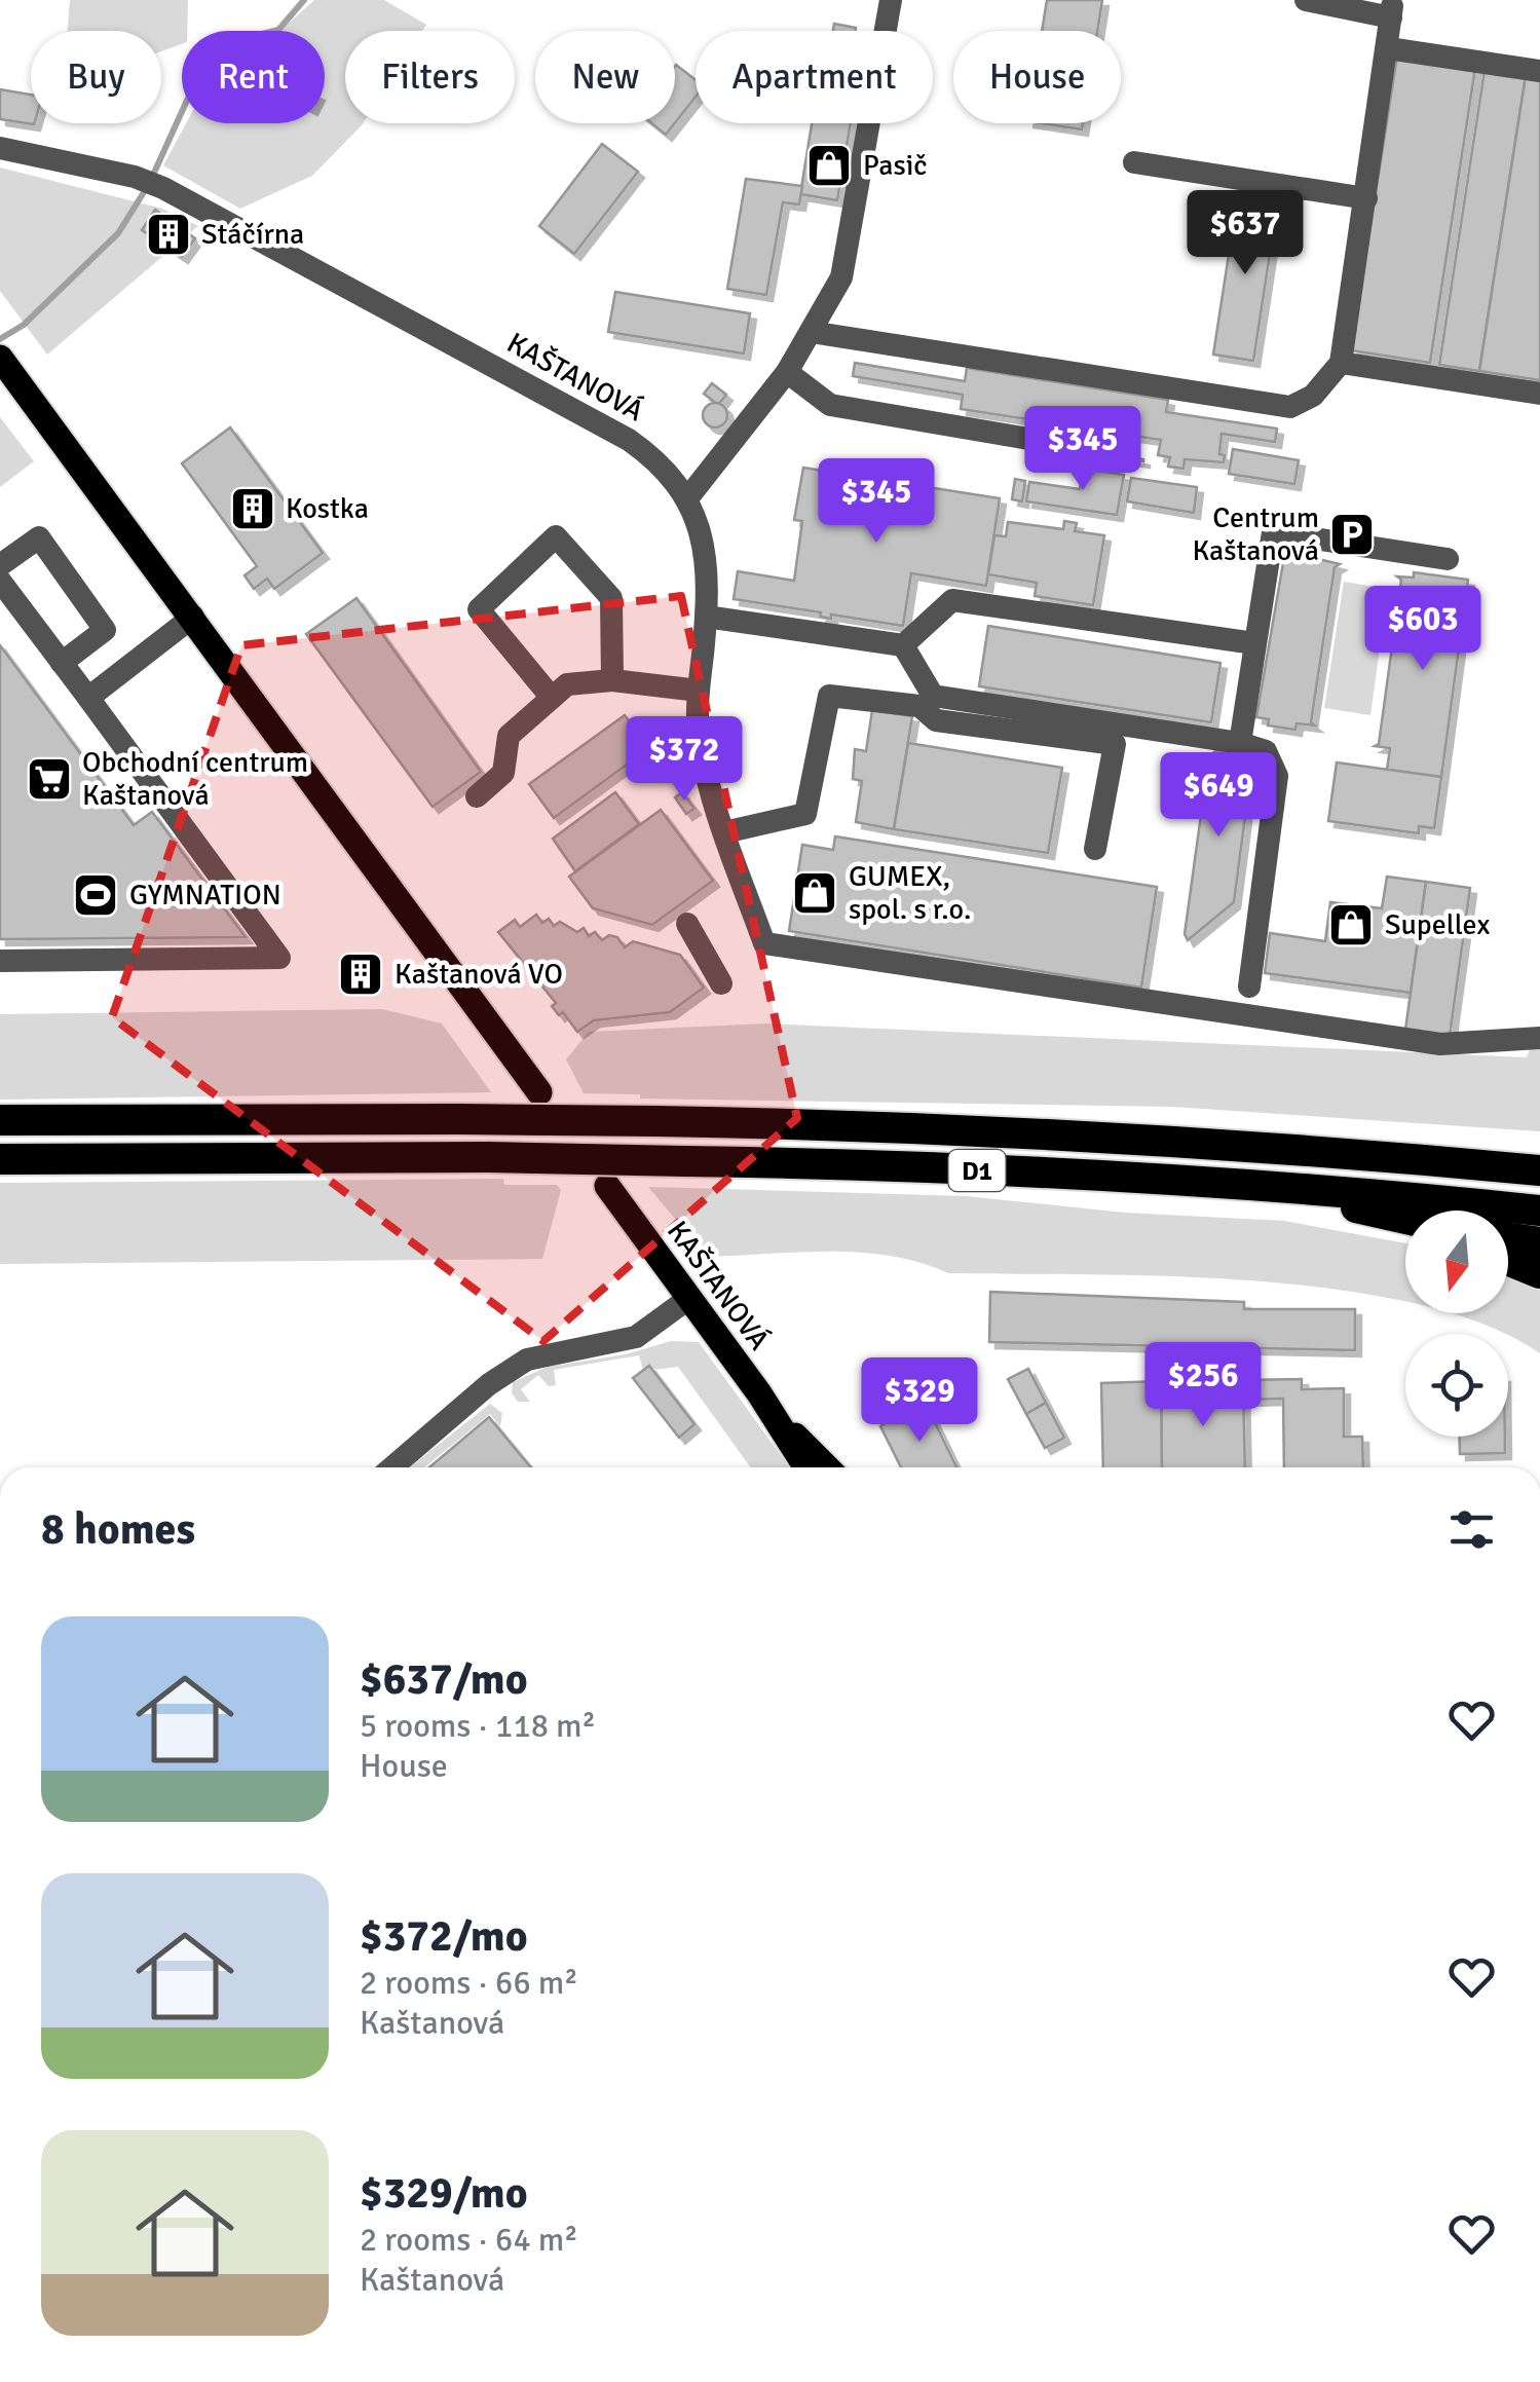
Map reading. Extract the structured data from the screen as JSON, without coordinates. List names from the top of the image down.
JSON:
{
  "streets": {
    "highway": ["D1"],
    "main road": ["KAŠTANOVÁ"]
  },
  "places": {
    "shop": ["Pasič", "GUMEX, spol. s r.o.", "Supellex"],
    "building": ["Stáčírna", "Kostka", "Kaštanová VO"],
    "parking": ["Centrum Kaštanová"],
    "supermarket": ["Obchodní centrum Kaštanová"],
    "sports": ["GYMNATION"]
  },
  "north": "bottom",
  "page": {
    "chip": [
      "Buy",
      "Rent",
      "Filters",
      "New",
      "Apartment",
      "House"
    ],
    "price": [
      "$637",
      "$345",
      "$345",
      "$603",
      "$372",
      "$649",
      "$256",
      "$329"
    ],
    "heading": "8 homes",
    "list": [
      {
        "name": "$637/mo",
        "note": "5 rooms · 118 m² · House"
      },
      {
        "name": "$372/mo",
        "note": "2 rooms · 66 m² · Kaštanová"
      },
      {
        "name": "$329/mo",
        "note": "2 rooms · 64 m² · Kaštanová"
      }
    ]
  }
}
